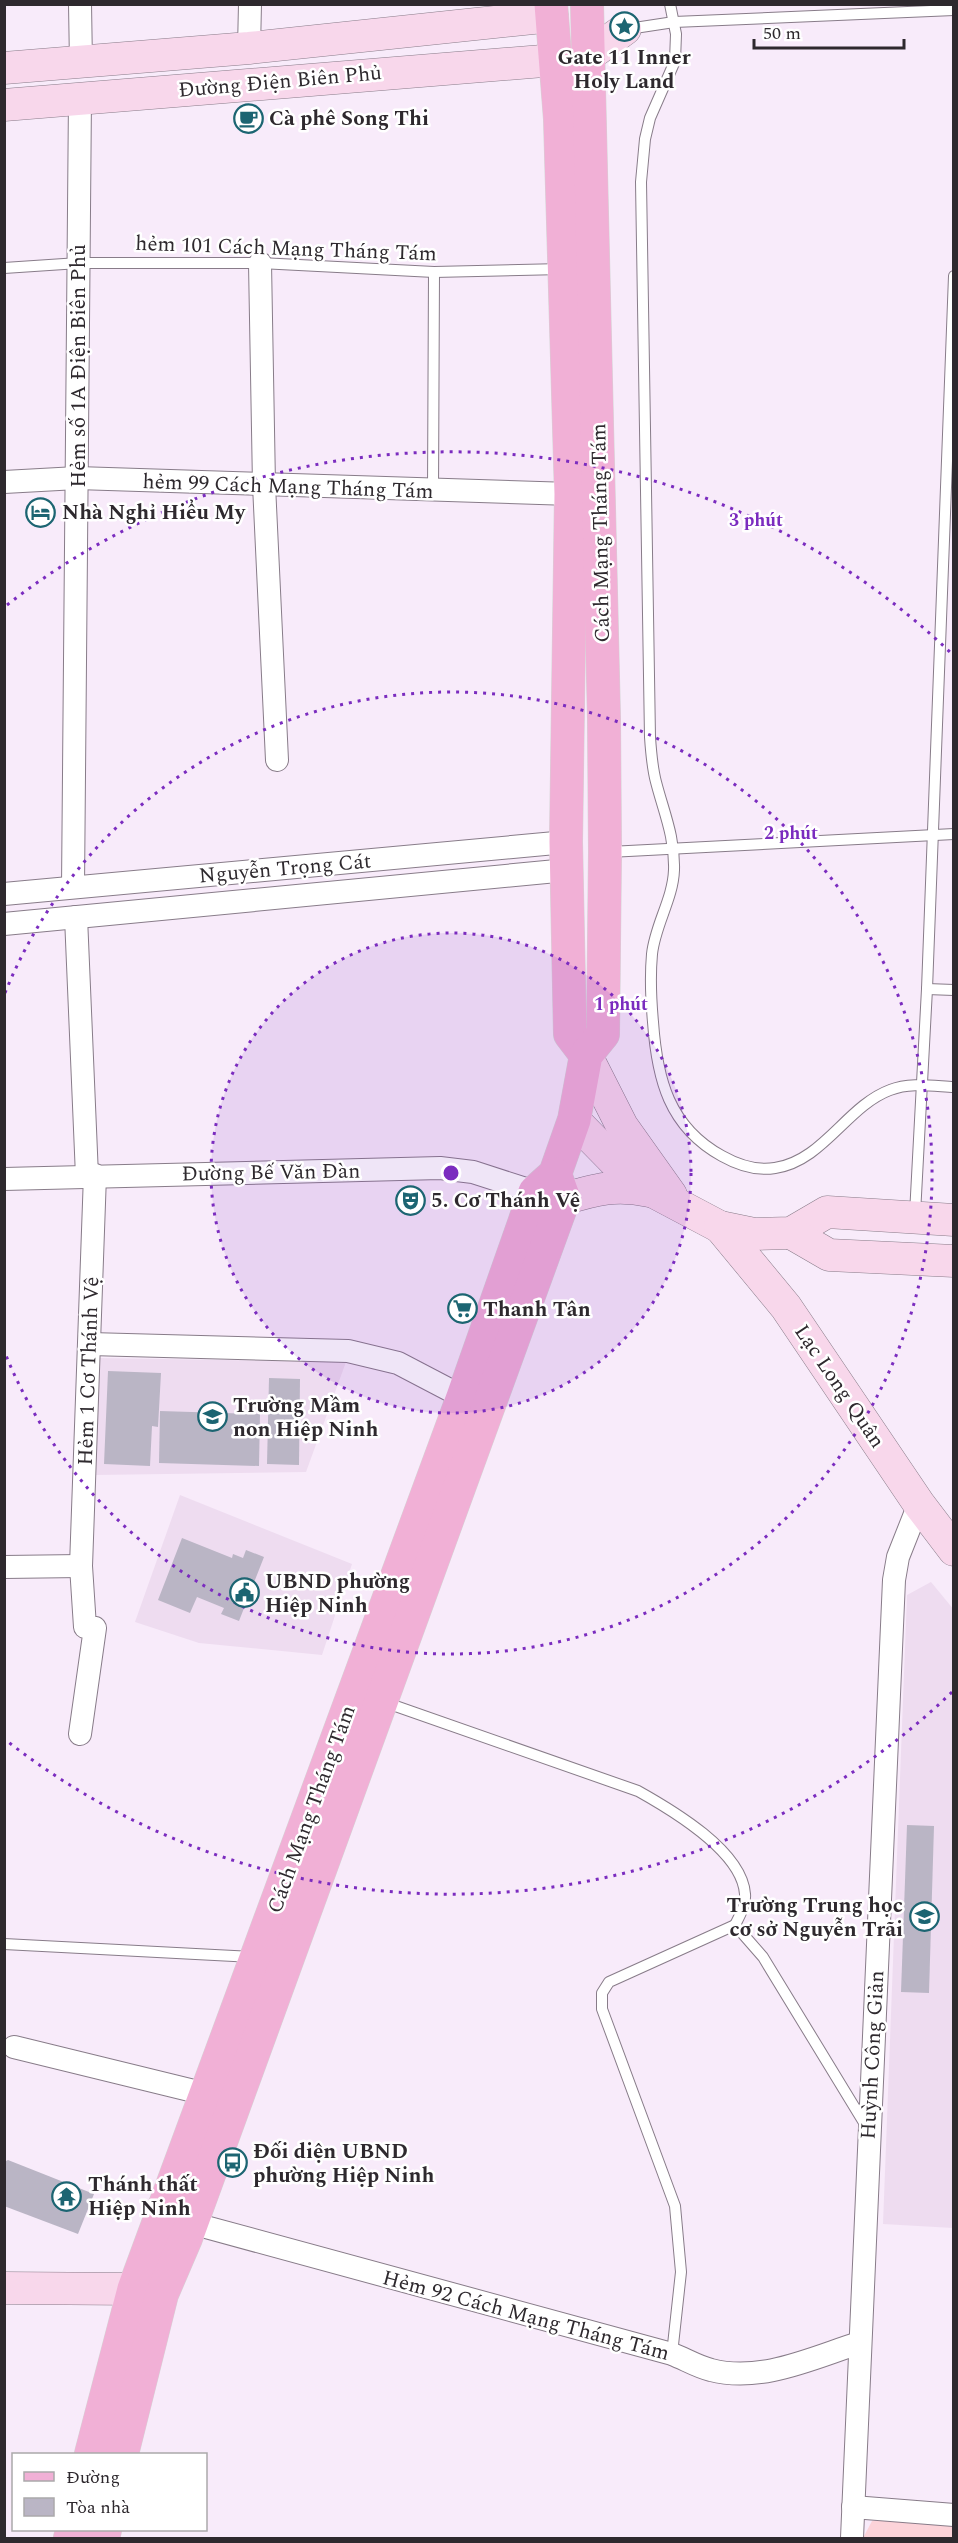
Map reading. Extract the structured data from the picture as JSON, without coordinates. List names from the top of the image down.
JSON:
{
  "streets": {
    "main road": ["Đường Điện Biên Phủ", "Cách Mạng Tháng Tám", "Lạc Long Quân"],
    "street": [
      "Hẻm số 1A Điện Biên Phủ",
      "hẻm 99 Cách Mạng Tháng Tám",
      "Nguyễn Trọng Cát",
      "Đường Bế Văn Đàn",
      "Hẻm 1 Cơ Thánh Vệ",
      "Huỳnh Công Giản",
      "Hẻm 92 Cách Mạng Tháng Tám"
    ],
    "lane": ["hẻm 101 Cách Mạng Tháng Tám"]
  },
  "crossings": [
    ["Đường Điện Biên Phủ", "Hẻm số 1A Điện Biên Phủ"],
    ["Đường Điện Biên Phủ", "Cách Mạng Tháng Tám"],
    ["hẻm 101 Cách Mạng Tháng Tám", "Hẻm số 1A Điện Biên Phủ"],
    ["hẻm 101 Cách Mạng Tháng Tám", "Cách Mạng Tháng Tám"],
    ["Hẻm số 1A Điện Biên Phủ", "hẻm 99 Cách Mạng Tháng Tám"],
    ["Hẻm số 1A Điện Biên Phủ", "Nguyễn Trọng Cát"],
    ["hẻm 99 Cách Mạng Tháng Tám", "Cách Mạng Tháng Tám"],
    ["Cách Mạng Tháng Tám", "Nguyễn Trọng Cát"],
    ["Cách Mạng Tháng Tám", "Đường Bế Văn Đàn"],
    ["Cách Mạng Tháng Tám", "Lạc Long Quân"],
    ["Cách Mạng Tháng Tám", "Hẻm 92 Cách Mạng Tháng Tám"],
    ["Đường Bế Văn Đàn", "Hẻm 1 Cơ Thánh Vệ"],
    ["Lạc Long Quân", "Huỳnh Công Giản"],
    ["Huỳnh Công Giản", "Hẻm 92 Cách Mạng Tháng Tám"]
  ],
  "places": {
    "place": ["Gate 11 Inner Holy Land"],
    "cafe": ["Cà phê Song Thi"],
    "hotel": ["Nhà Nghỉ Hiểu My"],
    "theatre": ["5. Cơ Thánh Vệ"],
    "supermarket": ["Thanh Tân"],
    "school or university": ["Trường Mầm non Hiệp Ninh", "Trường Trung học cơ sở Nguyễn Trãi"],
    "public building": ["UBND phường Hiệp Ninh"],
    "bus stop": ["Đối diện UBND phường Hiệp Ninh"],
    "temple": ["Thánh thất Hiệp Ninh"]
  },
  "legend": ["Đường", "Tòa nhà"],
  "scale_bar": "50 m",
  "rings": ["3 phút", "2 phút", "1 phút"]
}
